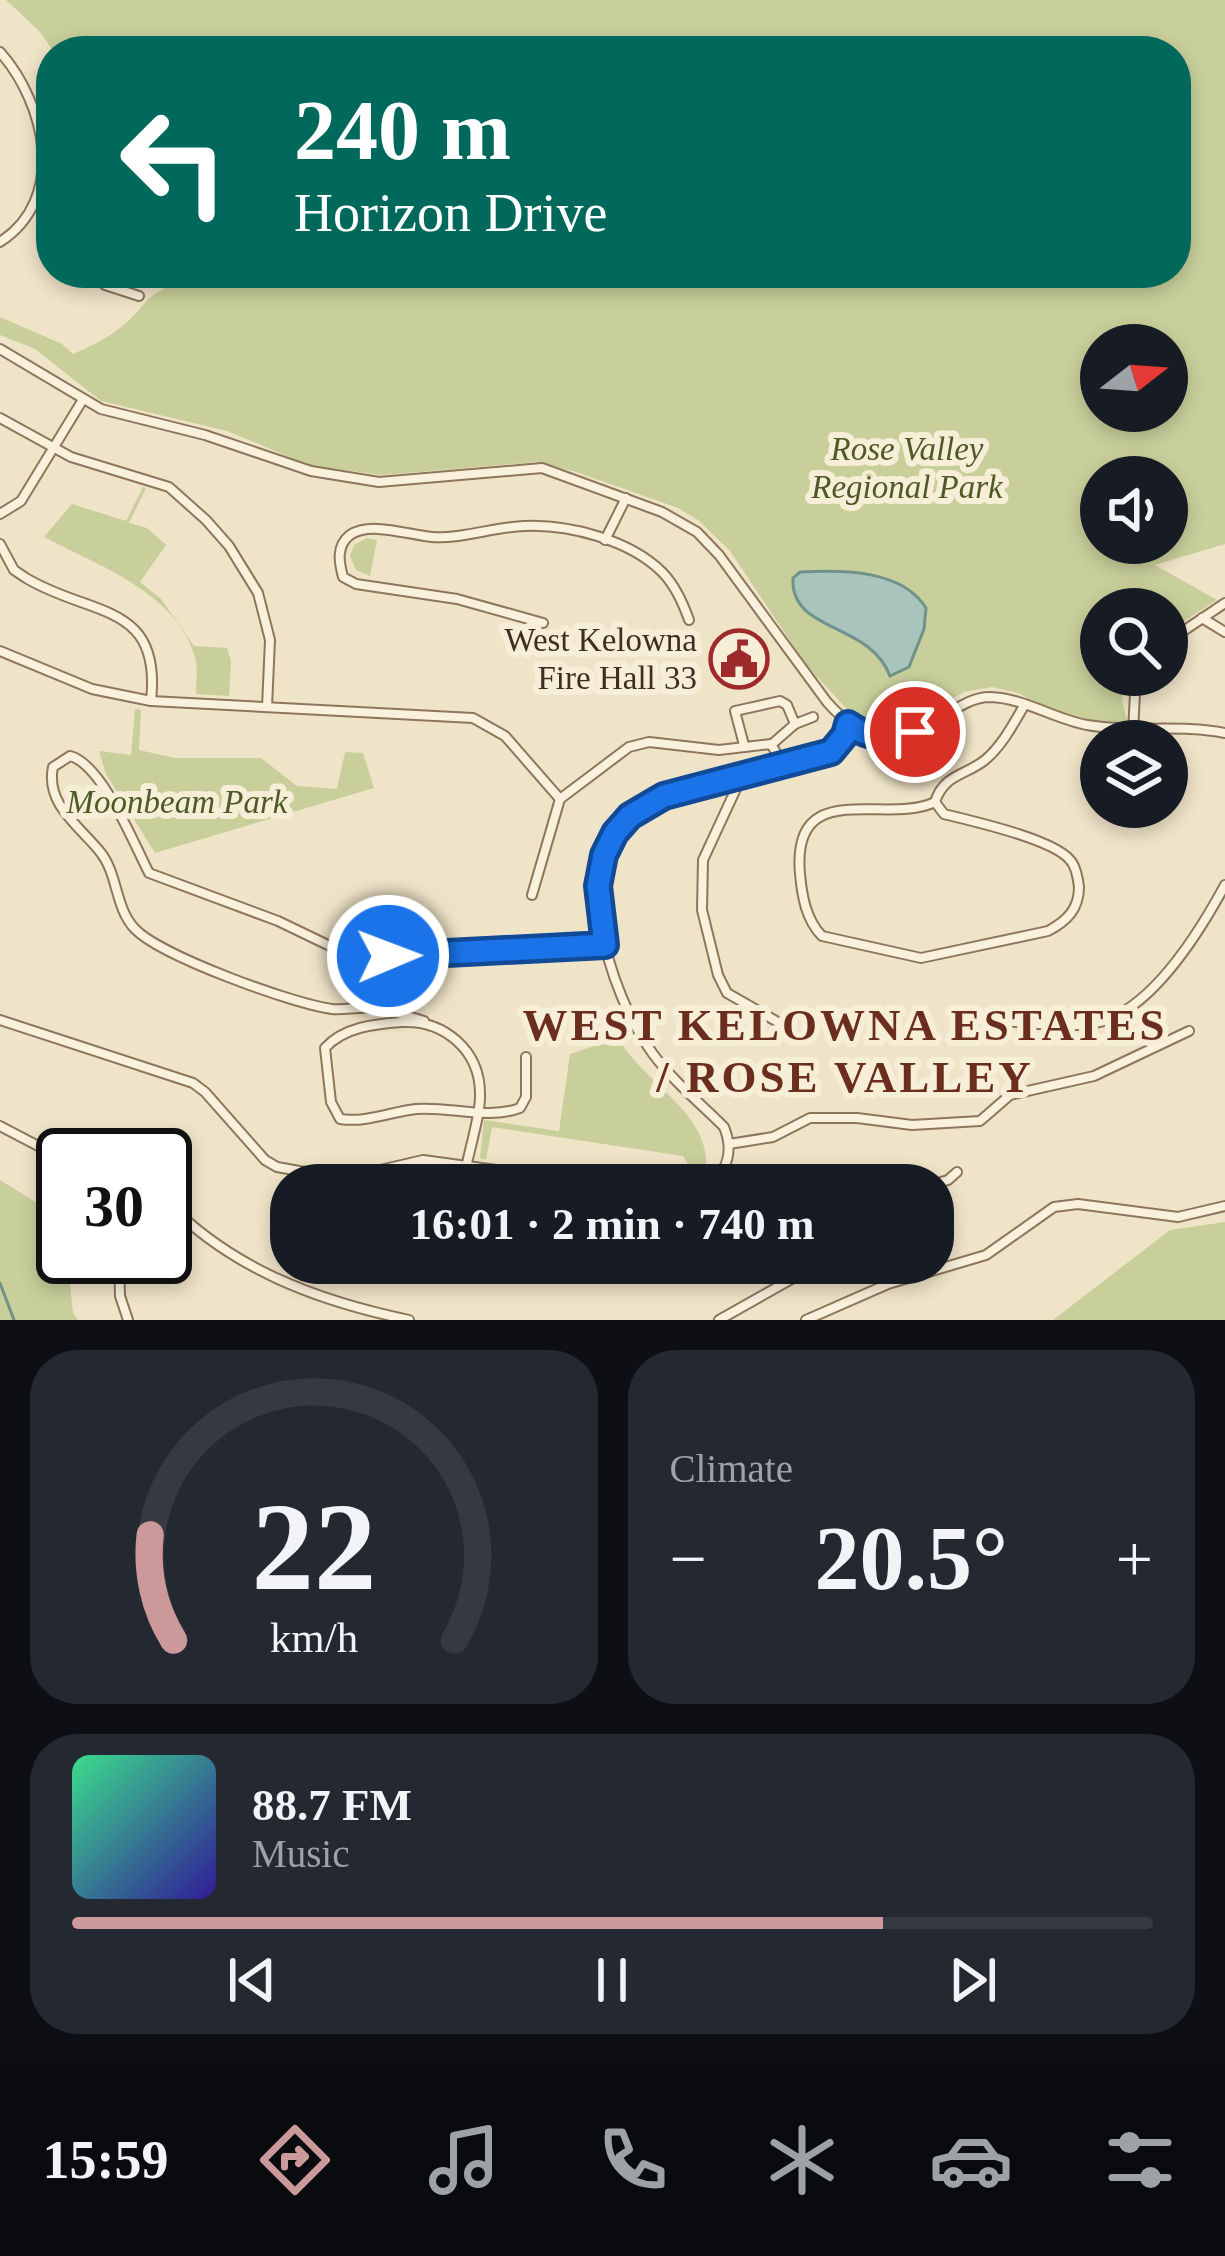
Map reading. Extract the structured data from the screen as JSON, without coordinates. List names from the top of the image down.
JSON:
{
  "districts": ["WEST KELOWNA ESTATES / ROSE VALLEY"],
  "parks": ["Rose Valley Regional Park", "Moonbeam Park"],
  "places": {
    "public building": ["West Kelowna Fire Hall 33"]
  },
  "north": "right",
  "page": {
    "turn": ["240 m", "Horizon Drive"],
    "limit": "30",
    "trip": "16:01 · 2 min · 740 m",
    "tile": "Climate",
    "heat": ["−", "20.5°", "+"],
    "song": ["88.7 FM", "Music"],
    "tabs": "15:59",
    "gauge": ["22", "km/h"]
  }
}
